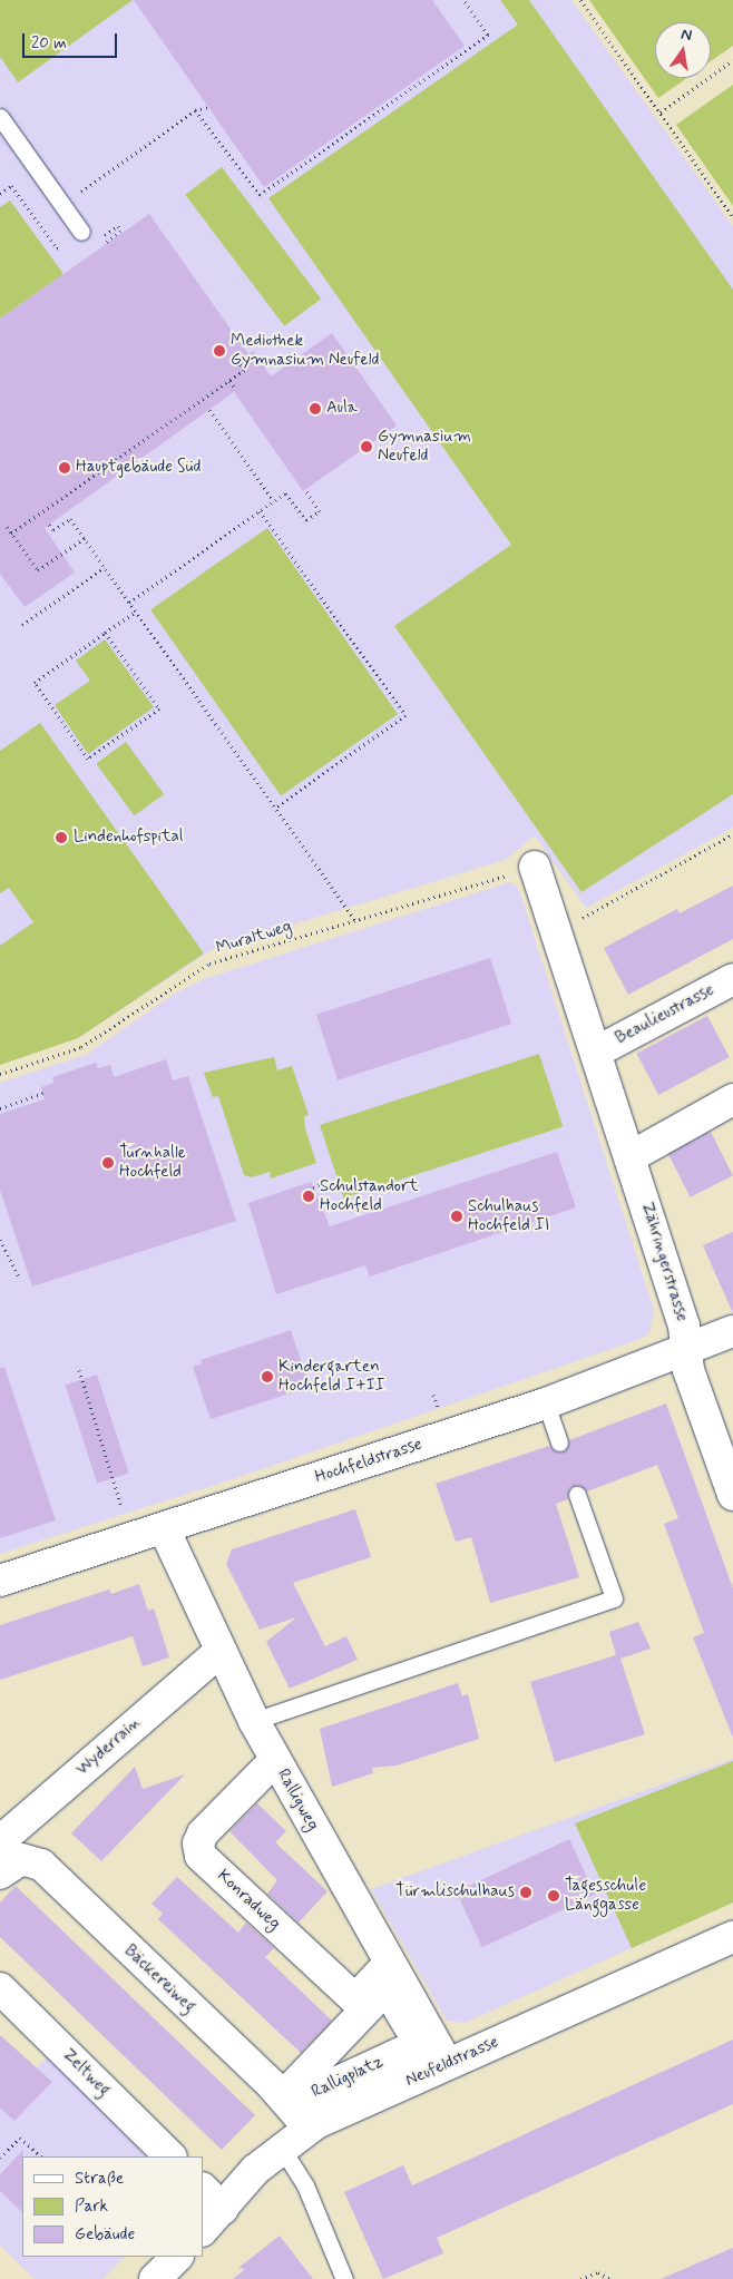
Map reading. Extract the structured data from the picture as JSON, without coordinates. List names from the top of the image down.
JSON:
{
  "streets": {
    "street": [
      "Beaulieustrasse",
      "Zähringerstrasse",
      "Hochfeldstrasse",
      "Wyderrain",
      "Ralligweg",
      "Konradweg",
      "Bäckereiweg",
      "Neufeldstrasse",
      "Zeltweg"
    ],
    "path": ["Muraltweg"]
  },
  "crossings": [
    ["Muraltweg", "Zähringerstrasse"],
    ["Beaulieustrasse", "Zähringerstrasse"],
    ["Zähringerstrasse", "Hochfeldstrasse"],
    ["Hochfeldstrasse", "Ralligweg"],
    ["Wyderrain", "Ralligweg"],
    ["Ralligweg", "Konradweg"],
    ["Ralligweg", "Neufeldstrasse"],
    ["Bäckereiweg", "Neufeldstrasse"]
  ],
  "places": [
    "Mediothek Gymnasium Neufeld",
    "Aula",
    "Gymnasium Neufeld",
    "Hauptgebäude Süd",
    "Lindenhofspital",
    "Turnhalle Hochfeld",
    "Schulstandort Hochfeld",
    "Schulhaus Hochfeld II",
    "Kindergarten Hochfeld I+II",
    "Türmlischulhaus",
    "Tagesschule Länggasse"
  ],
  "legend": ["Straße", "Park", "Gebäude"],
  "scale_bar": "20 m",
  "north": "top"
}
